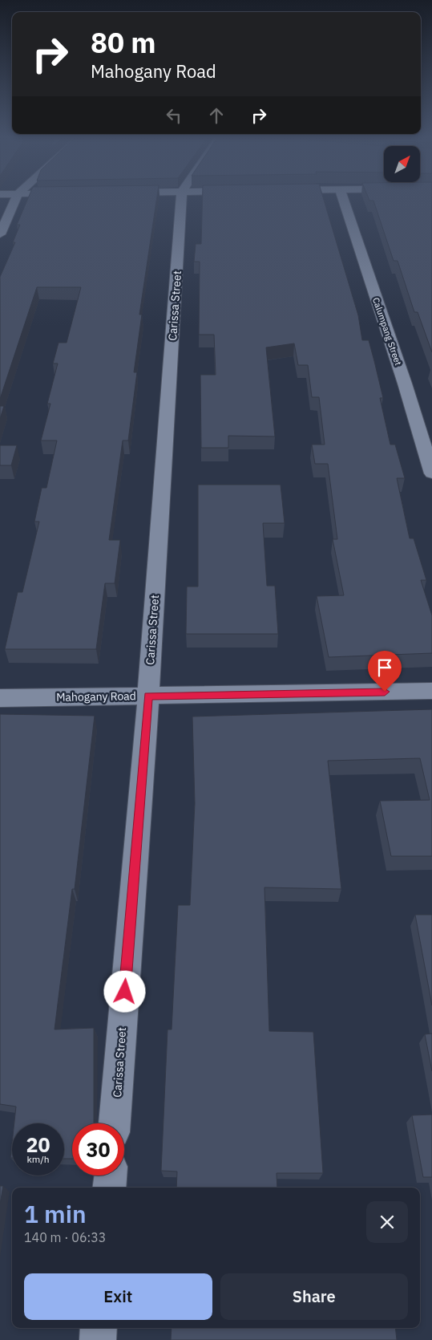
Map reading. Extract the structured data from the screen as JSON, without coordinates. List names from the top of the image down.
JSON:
{
  "streets": {
    "street": ["Carissa Street", "Calumpang Street", "Mahogany Road"]
  },
  "crossings": [
    ["Carissa Street", "Mahogany Road"]
  ],
  "north": "top right",
  "page": {
    "turn": ["80 m", "Mahogany Road"],
    "speed": "20 km/h",
    "limit": "30",
    "heading": ["1 min", "140 m · 06:33"],
    "buttons": ["Exit", "Share"]
  }
}
